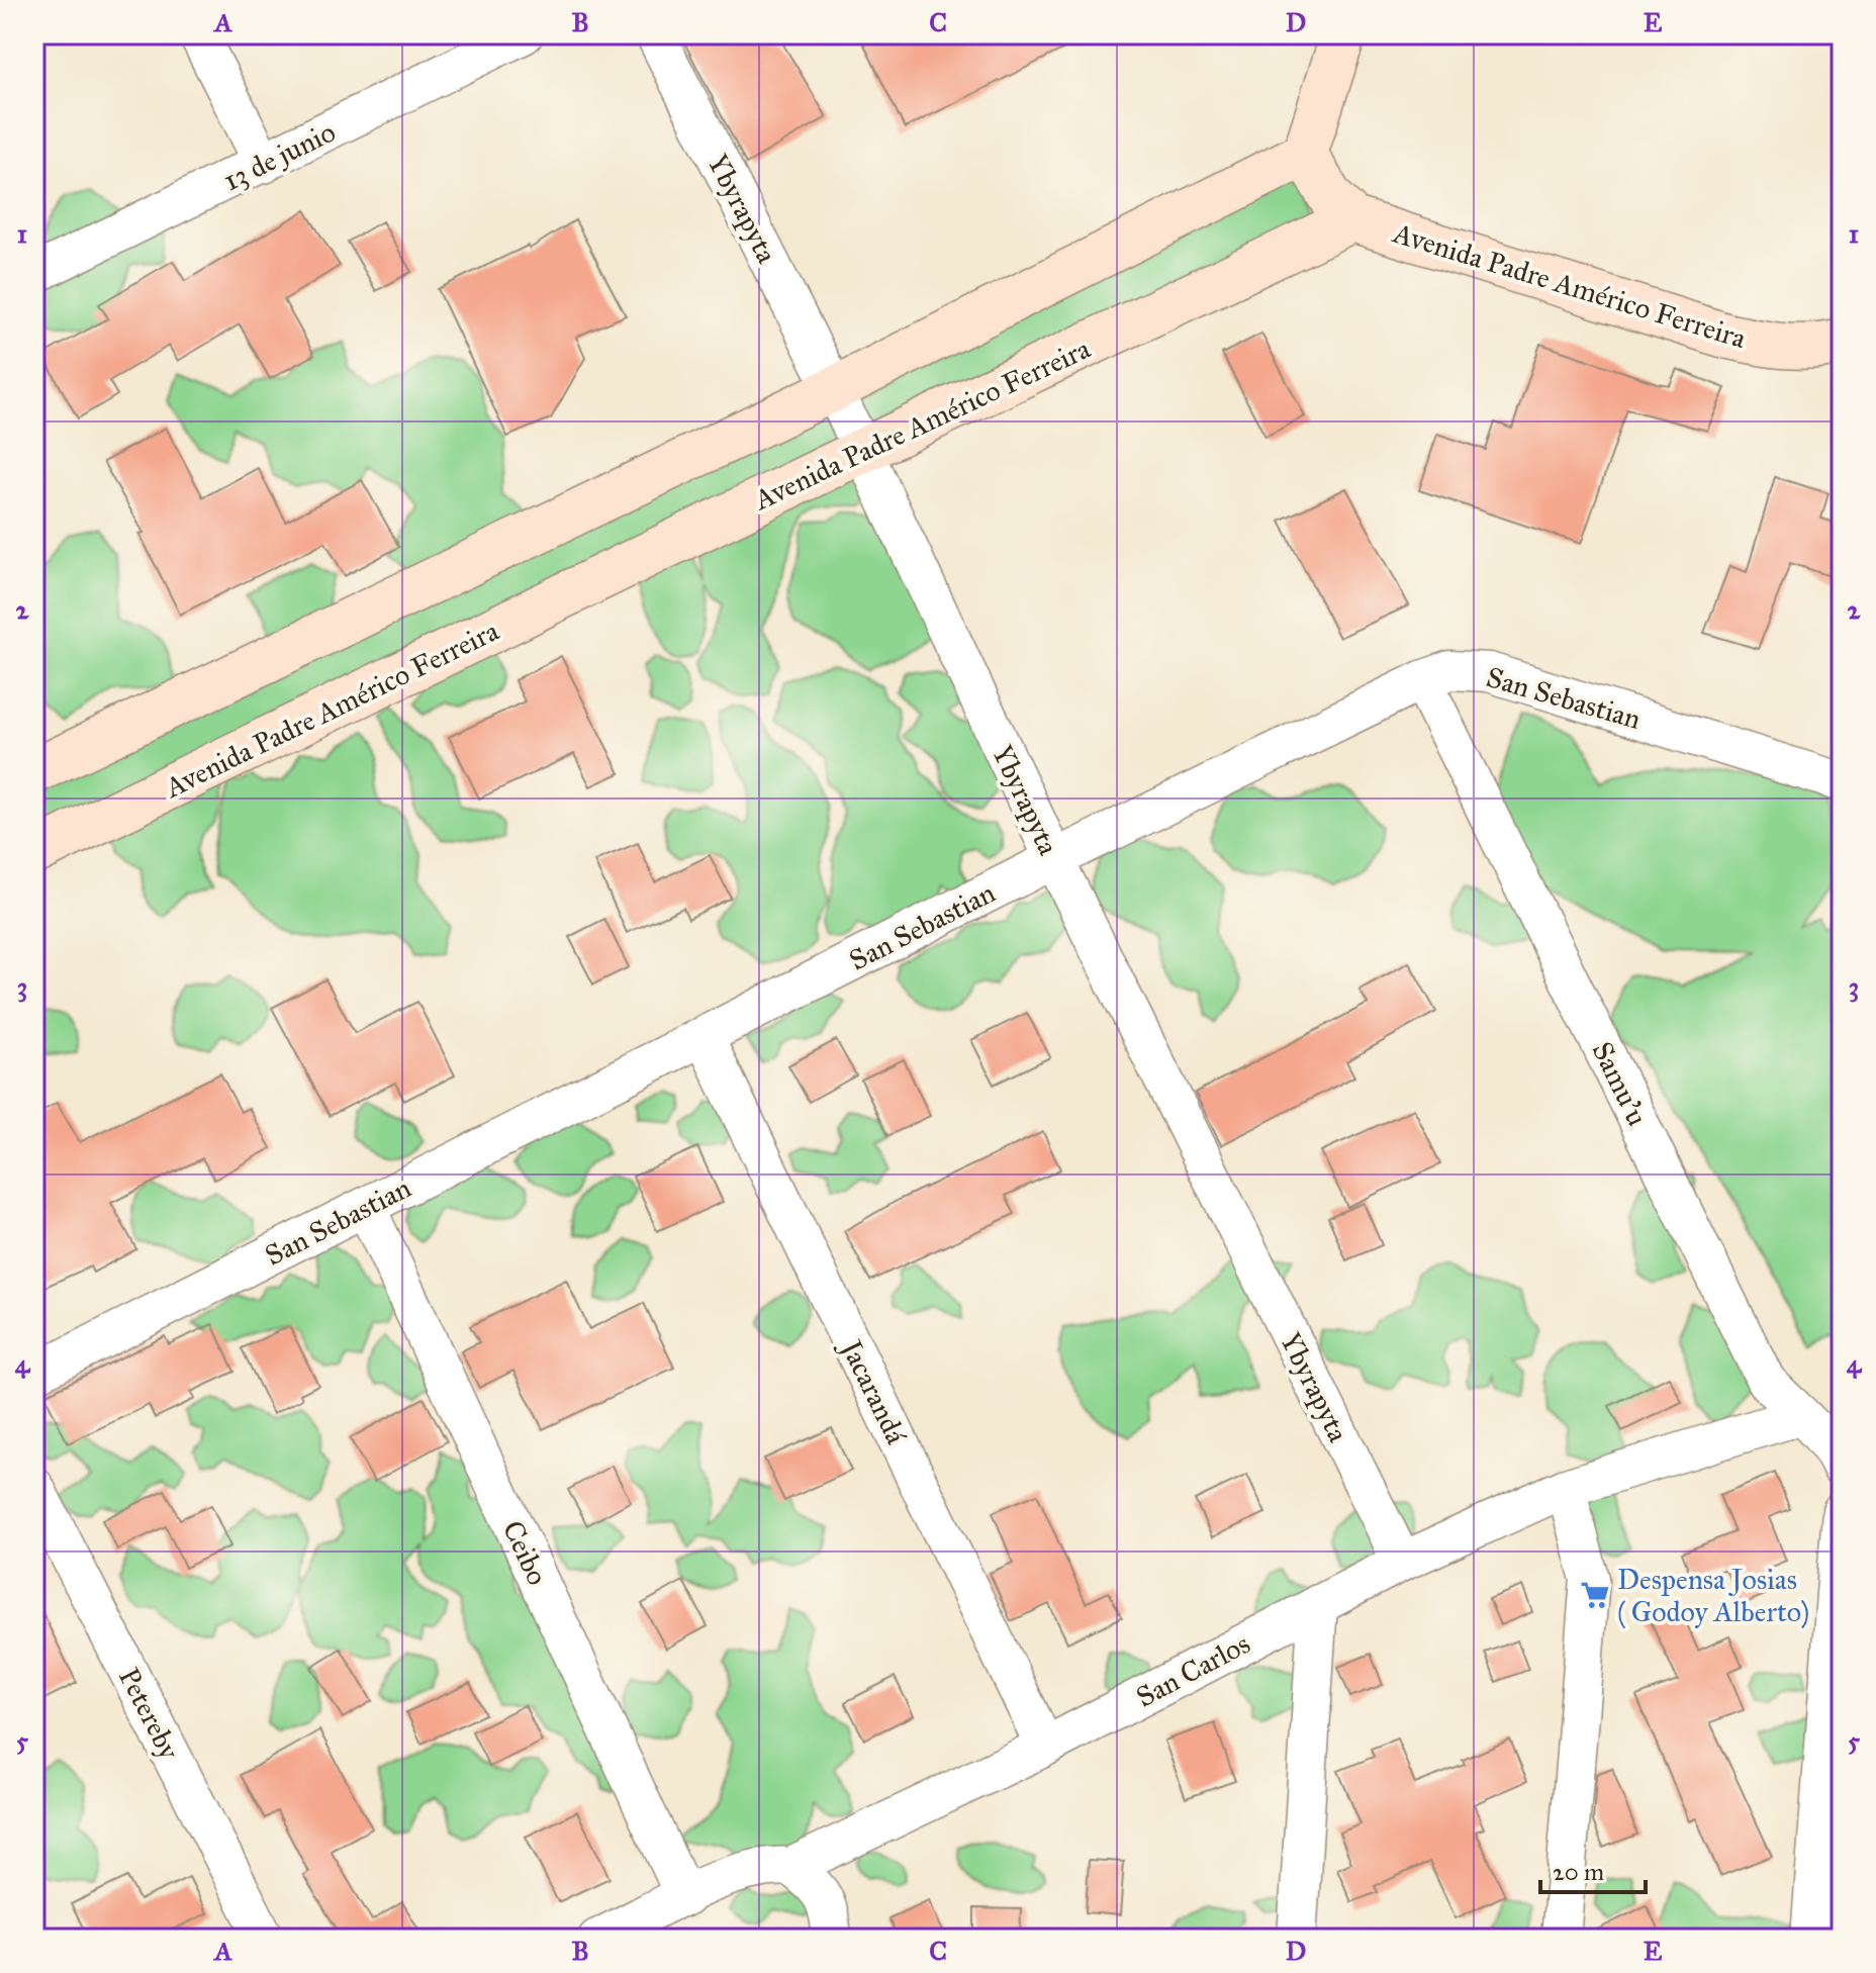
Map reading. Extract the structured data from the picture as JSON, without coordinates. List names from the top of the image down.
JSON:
{
  "streets": {
    "street": [
      "13 de junio",
      "Ybyrapyta",
      "Avenida Padre Américo Ferreira",
      "San Sebastian",
      "Samu'u",
      "Jacarandá",
      "Ceibo",
      "San Carlos",
      "Petereby"
    ]
  },
  "crossings": [
    ["Ybyrapyta", "Avenida Padre Américo Ferreira"],
    ["Ybyrapyta", "San Sebastian"],
    ["Ybyrapyta", "San Carlos"],
    ["San Sebastian", "Samu'u"],
    ["San Sebastian", "Jacarandá"],
    ["San Sebastian", "Ceibo"],
    ["Samu'u", "San Carlos"],
    ["Jacarandá", "San Carlos"],
    ["Ceibo", "San Carlos"]
  ],
  "places": {
    "supermarket": ["Despensa Josias ( Godoy Alberto)"]
  },
  "scale_bar": "20 m",
  "grid": {
    "columns": [
      "A",
      "B",
      "C",
      "D",
      "E"
    ],
    "rows": [
      "1",
      "2",
      "3",
      "4",
      "5"
    ]
  }
}
